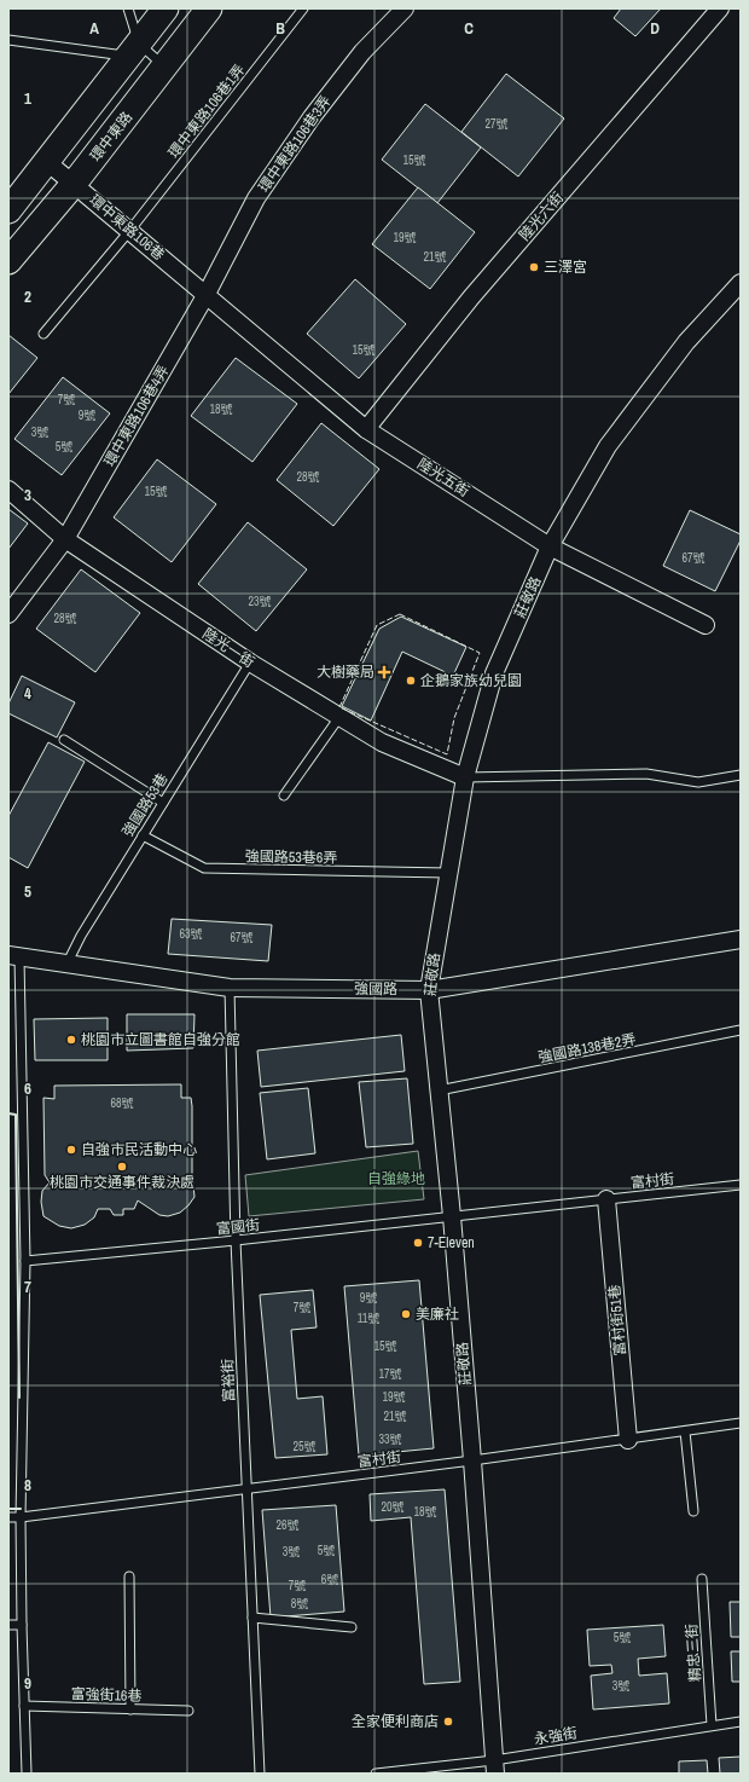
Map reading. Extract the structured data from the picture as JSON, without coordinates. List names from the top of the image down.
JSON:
{
  "streets": {
    "street": [
      "環中東路",
      "環中東路106巷3弄",
      "陸光六街",
      "環中東路106巷",
      "環中東路106巷4弄",
      "陸光五街",
      "莊敬路",
      "陸光一街",
      "強國路",
      "富村街51巷"
    ],
    "lane": [
      "環中東路106巷1弄",
      "強國路53巷",
      "強國路53巷6弄",
      "強國路138巷2弄",
      "富村街",
      "富國街",
      "富裕街",
      "精忠三街",
      "富強街16巷",
      "永強街"
    ]
  },
  "crossings": [
    ["環中東路106巷1弄", "環中東路106巷"],
    ["環中東路", "環中東路106巷"],
    ["環中東路106巷3弄", "環中東路106巷"],
    ["環中東路106巷3弄", "環中東路106巷4弄"],
    ["環中東路106巷3弄", "陸光五街"],
    ["陸光六街", "陸光五街"],
    ["環中東路106巷", "環中東路106巷4弄"],
    ["環中東路106巷", "陸光五街"],
    ["環中東路106巷4弄", "陸光五街"],
    ["環中東路106巷4弄", "陸光一街"],
    ["陸光五街", "莊敬路"],
    ["莊敬路", "陸光一街"],
    ["莊敬路", "強國路53巷6弄"],
    ["莊敬路", "強國路"],
    ["莊敬路", "強國路138巷2弄"],
    ["莊敬路", "富村街"],
    ["莊敬路", "富國街"],
    ["莊敬路", "永強街"],
    ["陸光一街", "強國路53巷"],
    ["強國路53巷", "強國路53巷6弄"],
    ["強國路53巷", "強國路"],
    ["強國路", "富裕街"],
    ["富村街", "富國街"],
    ["富村街", "富村街51巷"],
    ["富村街", "富裕街"],
    ["富國街", "富裕街"],
    ["精忠三街", "永強街"]
  ],
  "parks": ["自強綠地"],
  "places": {
    "other": [
      "三澤宮",
      "企鵝家族幼兒園",
      "桃園市立圖書館自強分館",
      "自強市民活動中心",
      "桃園市交通事件裁決處",
      "7-Eleven",
      "美廉社",
      "全家便利商店"
    ],
    "health": ["大樹藥局"]
  },
  "house_numbers": [
    "27號",
    "15號",
    "19號",
    "21號",
    "15號",
    "7號",
    "18號",
    "9號",
    "3號",
    "5號",
    "28號",
    "15號",
    "67號",
    "23號",
    "28號",
    "63號",
    "67號",
    "68號",
    "9號",
    "7號",
    "11號",
    "15號",
    "17號",
    "19號",
    "21號",
    "33號",
    "25號",
    "20號",
    "18號",
    "26號",
    "5號",
    "3號",
    "6號",
    "7號",
    "8號",
    "5號",
    "3號"
  ],
  "grid": {
    "columns": [
      "A",
      "B",
      "C",
      "D"
    ],
    "rows": [
      "1",
      "2",
      "3",
      "4",
      "5",
      "6",
      "7",
      "8",
      "9"
    ]
  }
}
